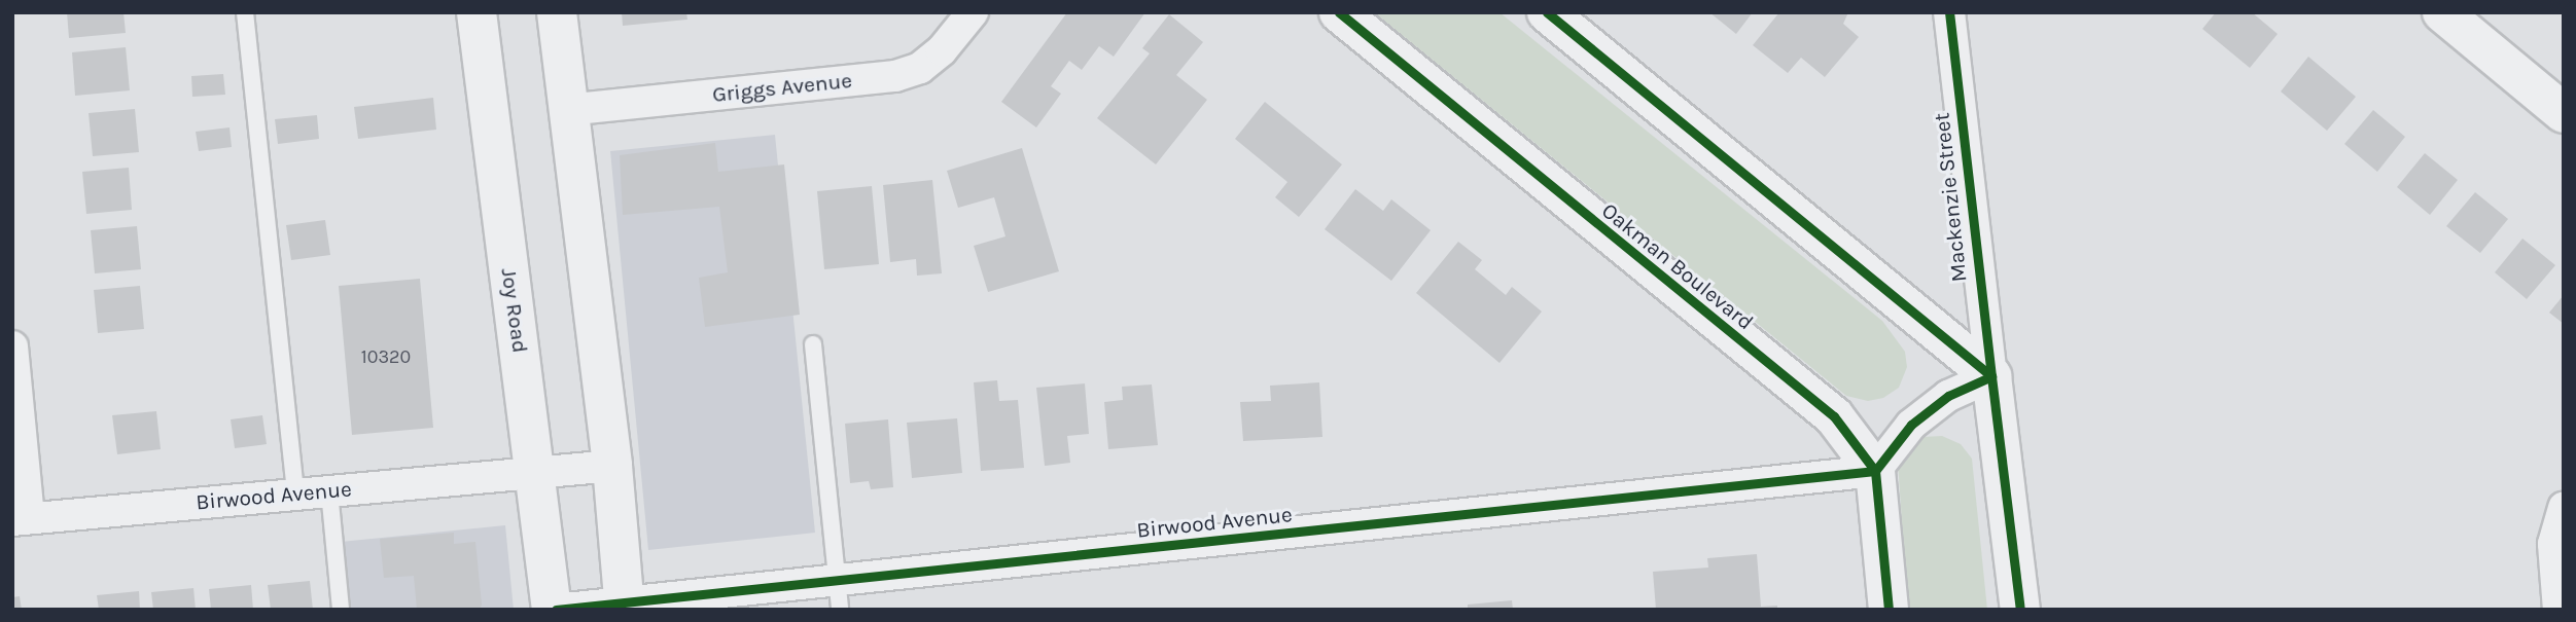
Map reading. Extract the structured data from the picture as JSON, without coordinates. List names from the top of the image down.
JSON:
{
  "streets": {
    "street": [
      "Griggs Avenue",
      "Mackenzie Street",
      "Oakman Boulevard",
      "Joy Road",
      "Birwood Avenue"
    ]
  },
  "crossings": [
    ["Oakman Boulevard", "Birwood Avenue"],
    ["Joy Road", "Birwood Avenue"]
  ],
  "house_numbers": ["10320"]
}
